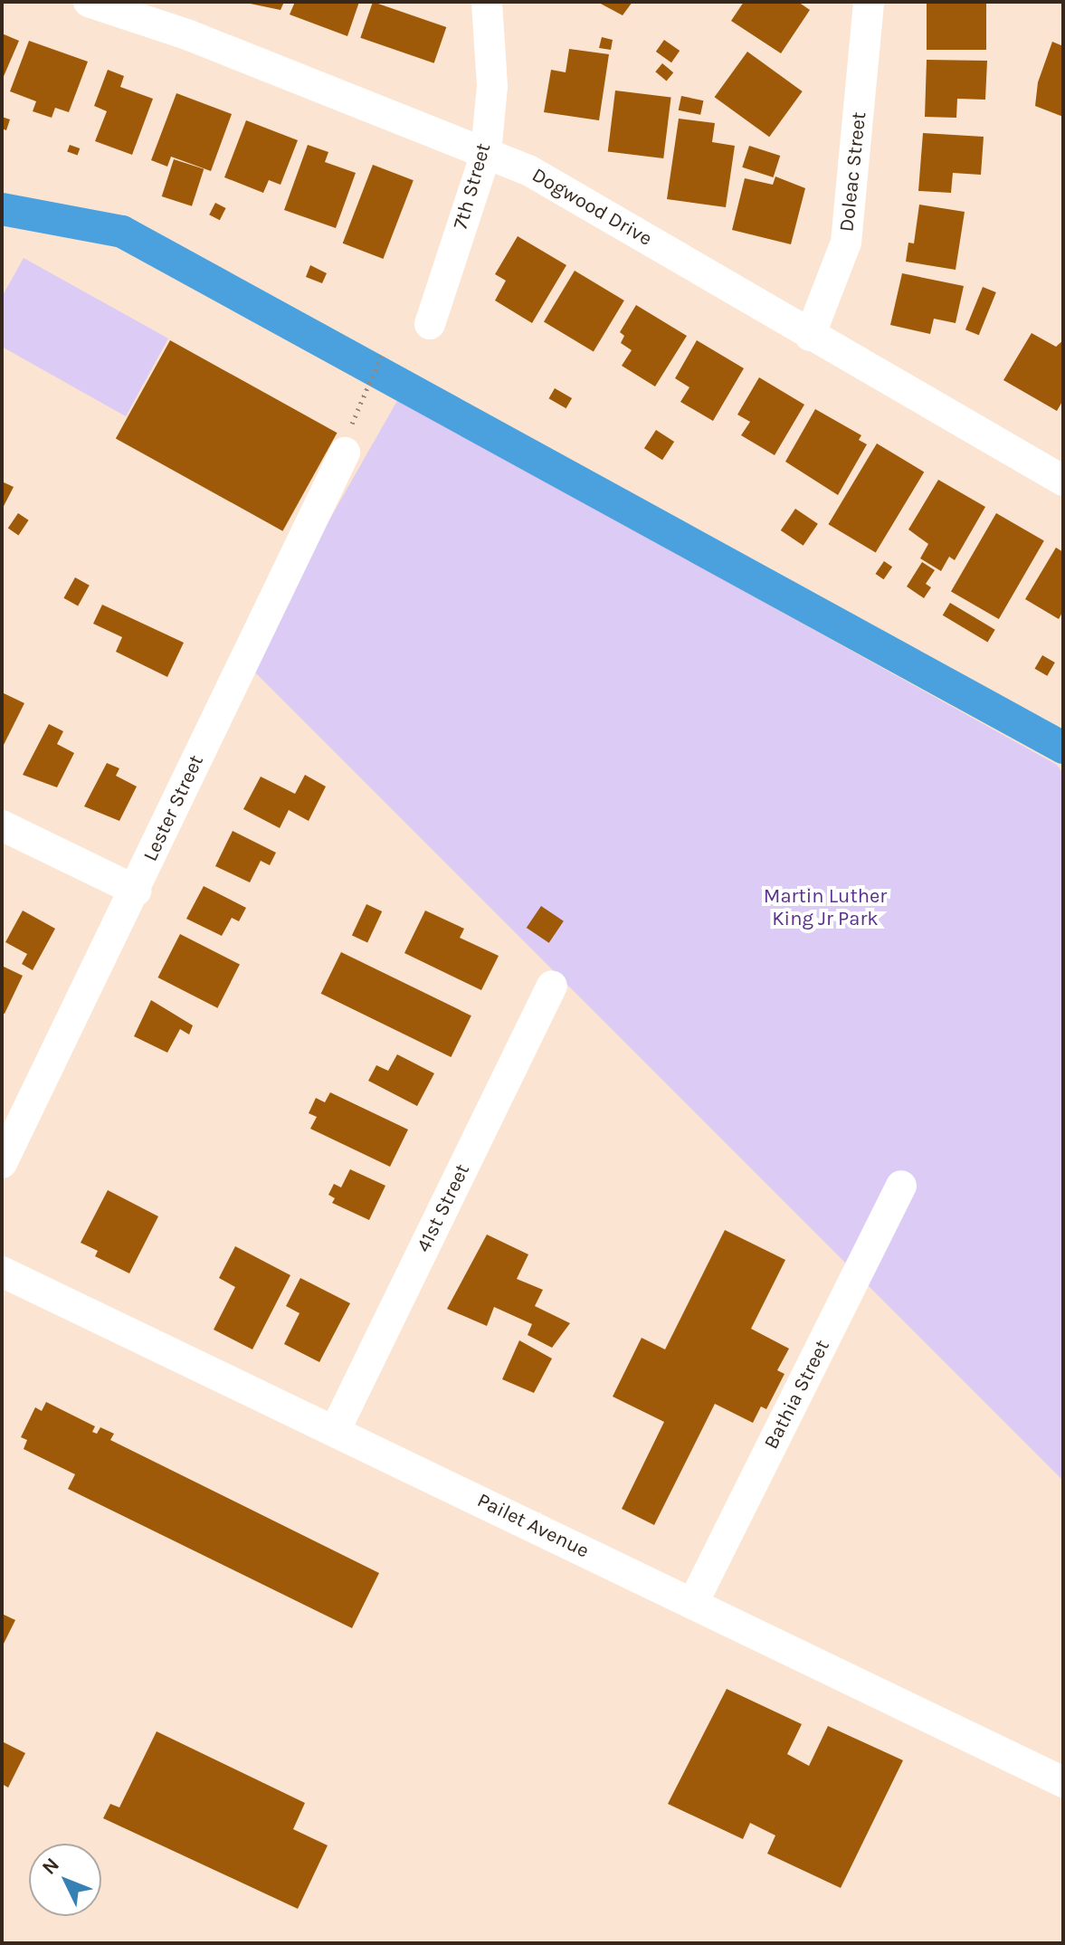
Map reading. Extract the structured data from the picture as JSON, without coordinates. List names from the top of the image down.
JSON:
{
  "streets": {
    "street": [
      "Doleac Street",
      "7th Street",
      "Dogwood Drive",
      "Lester Street",
      "41st Street",
      "Bathia Street",
      "Pailet Avenue"
    ]
  },
  "crossings": [
    ["Doleac Street", "Dogwood Drive"],
    ["7th Street", "Dogwood Drive"],
    ["41st Street", "Pailet Avenue"],
    ["Bathia Street", "Pailet Avenue"]
  ],
  "parks": ["Martin Luther King Jr Park"],
  "north": "top left"
}
